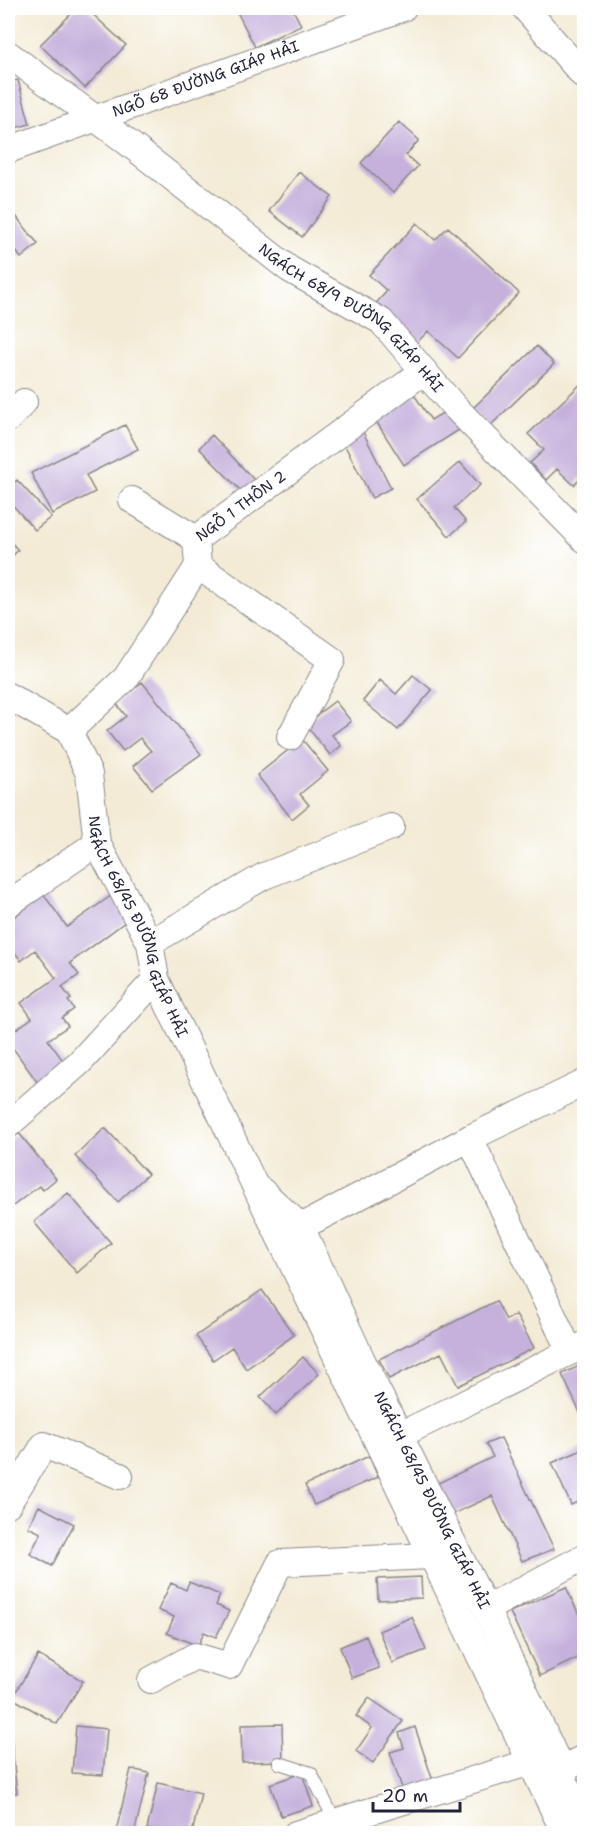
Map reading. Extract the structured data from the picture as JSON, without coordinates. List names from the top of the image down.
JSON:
{
  "streets": {
    "street": [
      "NGÕ 68 ĐƯỜNG GIÁP HẢI",
      "NGÁCH 68/9 ĐƯỜNG GIÁP HẢI",
      "NGÕ 1 THÔN 2",
      "NGÁCH 68/45 ĐƯỜNG GIÁP HẢI"
    ]
  },
  "crossings": [
    ["NGÕ 68 ĐƯỜNG GIÁP HẢI", "NGÁCH 68/9 ĐƯỜNG GIÁP HẢI"],
    ["NGÁCH 68/9 ĐƯỜNG GIÁP HẢI", "NGÕ 1 THÔN 2"]
  ],
  "scale_bar": "20 m"
}
